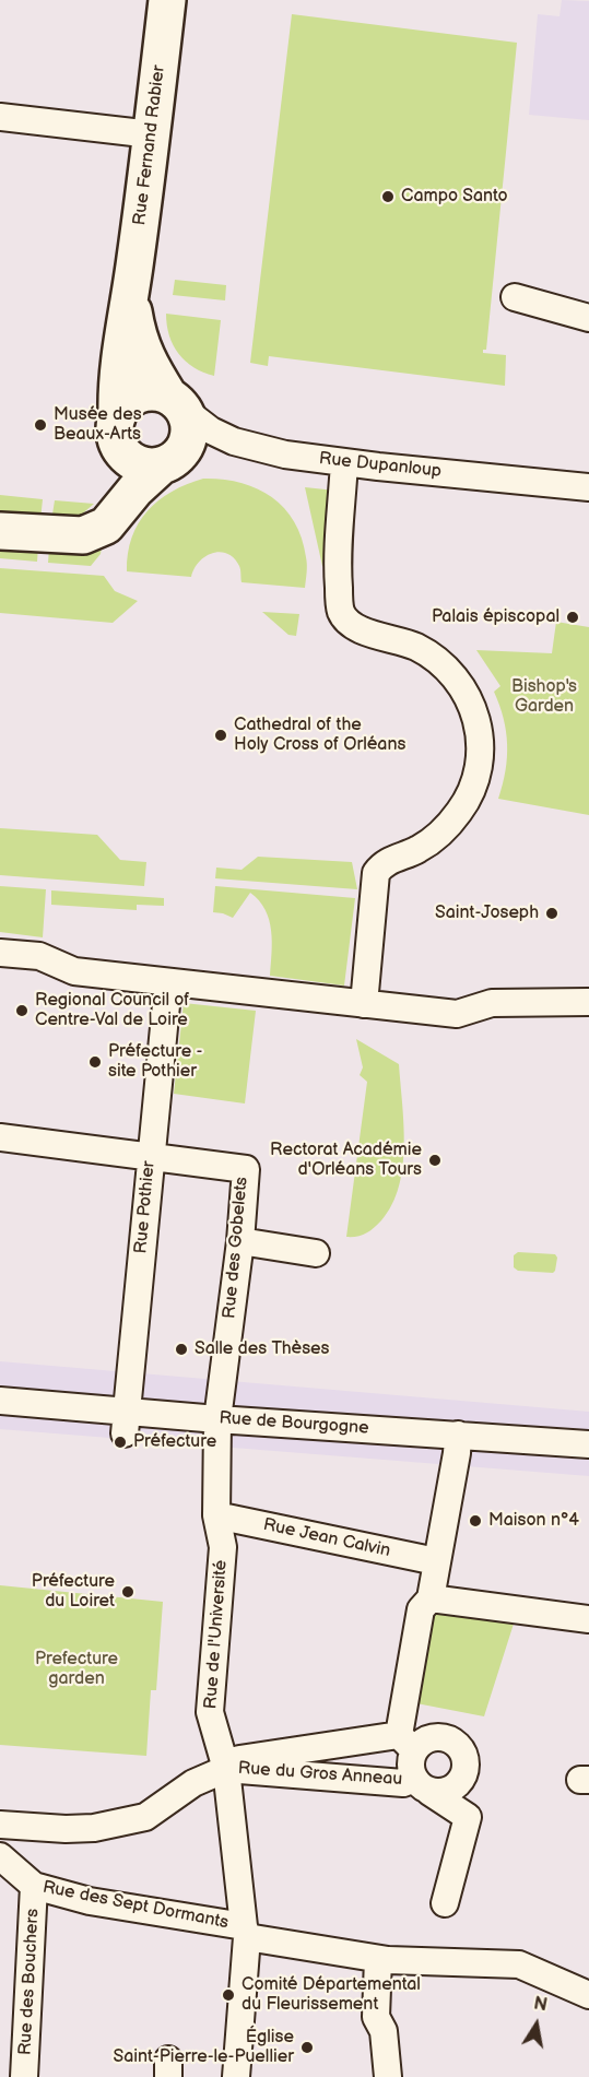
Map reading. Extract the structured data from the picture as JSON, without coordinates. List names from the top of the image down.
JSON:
{
  "streets": {
    "street": [
      "Rue Fernand Rabier",
      "Rue Dupanloup",
      "Rue Pothier",
      "Rue des Gobelets",
      "Rue de Bourgogne",
      "Rue Jean Calvin",
      "Rue de l'Université",
      "Rue du Gros Anneau",
      "Rue des Sept Dormants",
      "Rue des Bouchers"
    ]
  },
  "crossings": [
    ["Rue Fernand Rabier", "Rue Dupanloup"],
    ["Rue Pothier", "Rue des Gobelets"],
    ["Rue Pothier", "Rue de Bourgogne"],
    ["Rue des Gobelets", "Rue de Bourgogne"],
    ["Rue des Gobelets", "Rue de l'Université"],
    ["Rue de Bourgogne", "Rue de l'Université"],
    ["Rue Jean Calvin", "Rue de l'Université"],
    ["Rue de l'Université", "Rue du Gros Anneau"],
    ["Rue de l'Université", "Rue des Sept Dormants"],
    ["Rue des Sept Dormants", "Rue des Bouchers"]
  ],
  "parks": ["Bishop's Garden", "Prefecture garden"],
  "places": [
    "Campo Santo",
    "Musée des Beaux-Arts",
    "Palais épiscopal",
    "Cathedral of the Holy Cross of Orléans",
    "Saint-Joseph",
    "Regional Council of Centre-Val de Loire",
    "Préfecture - site Pothier",
    "Rectorat Académie d'Orléans Tours",
    "Salle des Thèses",
    "Préfecture",
    "Maison n°4",
    "Préfecture du Loiret",
    "Comité Départemental du Fleurissement",
    "Église Saint-Pierre-le-Puellier"
  ],
  "north": "top"
}
